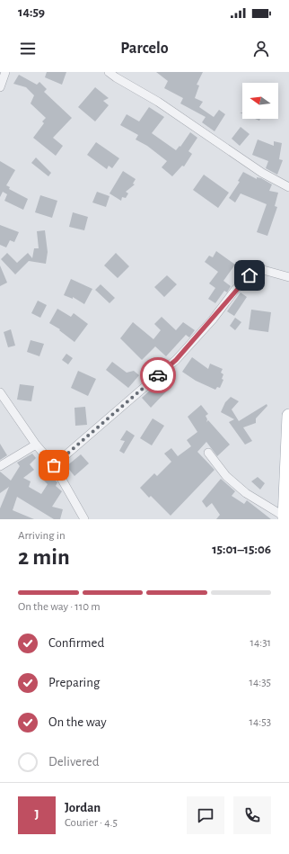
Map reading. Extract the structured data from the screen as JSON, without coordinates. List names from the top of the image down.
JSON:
{
  "north": "left",
  "page": {
    "status": "14:59",
    "header": "Parcelo",
    "heading": ["2 min", "Arriving in", "15:01–15:06"],
    "panel": ["Jordan", "Courier · 4.5"],
    "bar": "On the way · 110 m",
    "list": [
      ["Confirmed", "14:31"],
      ["Preparing", "14:35"],
      ["On the way", "14:53"],
      "Delivered"
    ],
    "round": "J"
  }
}
